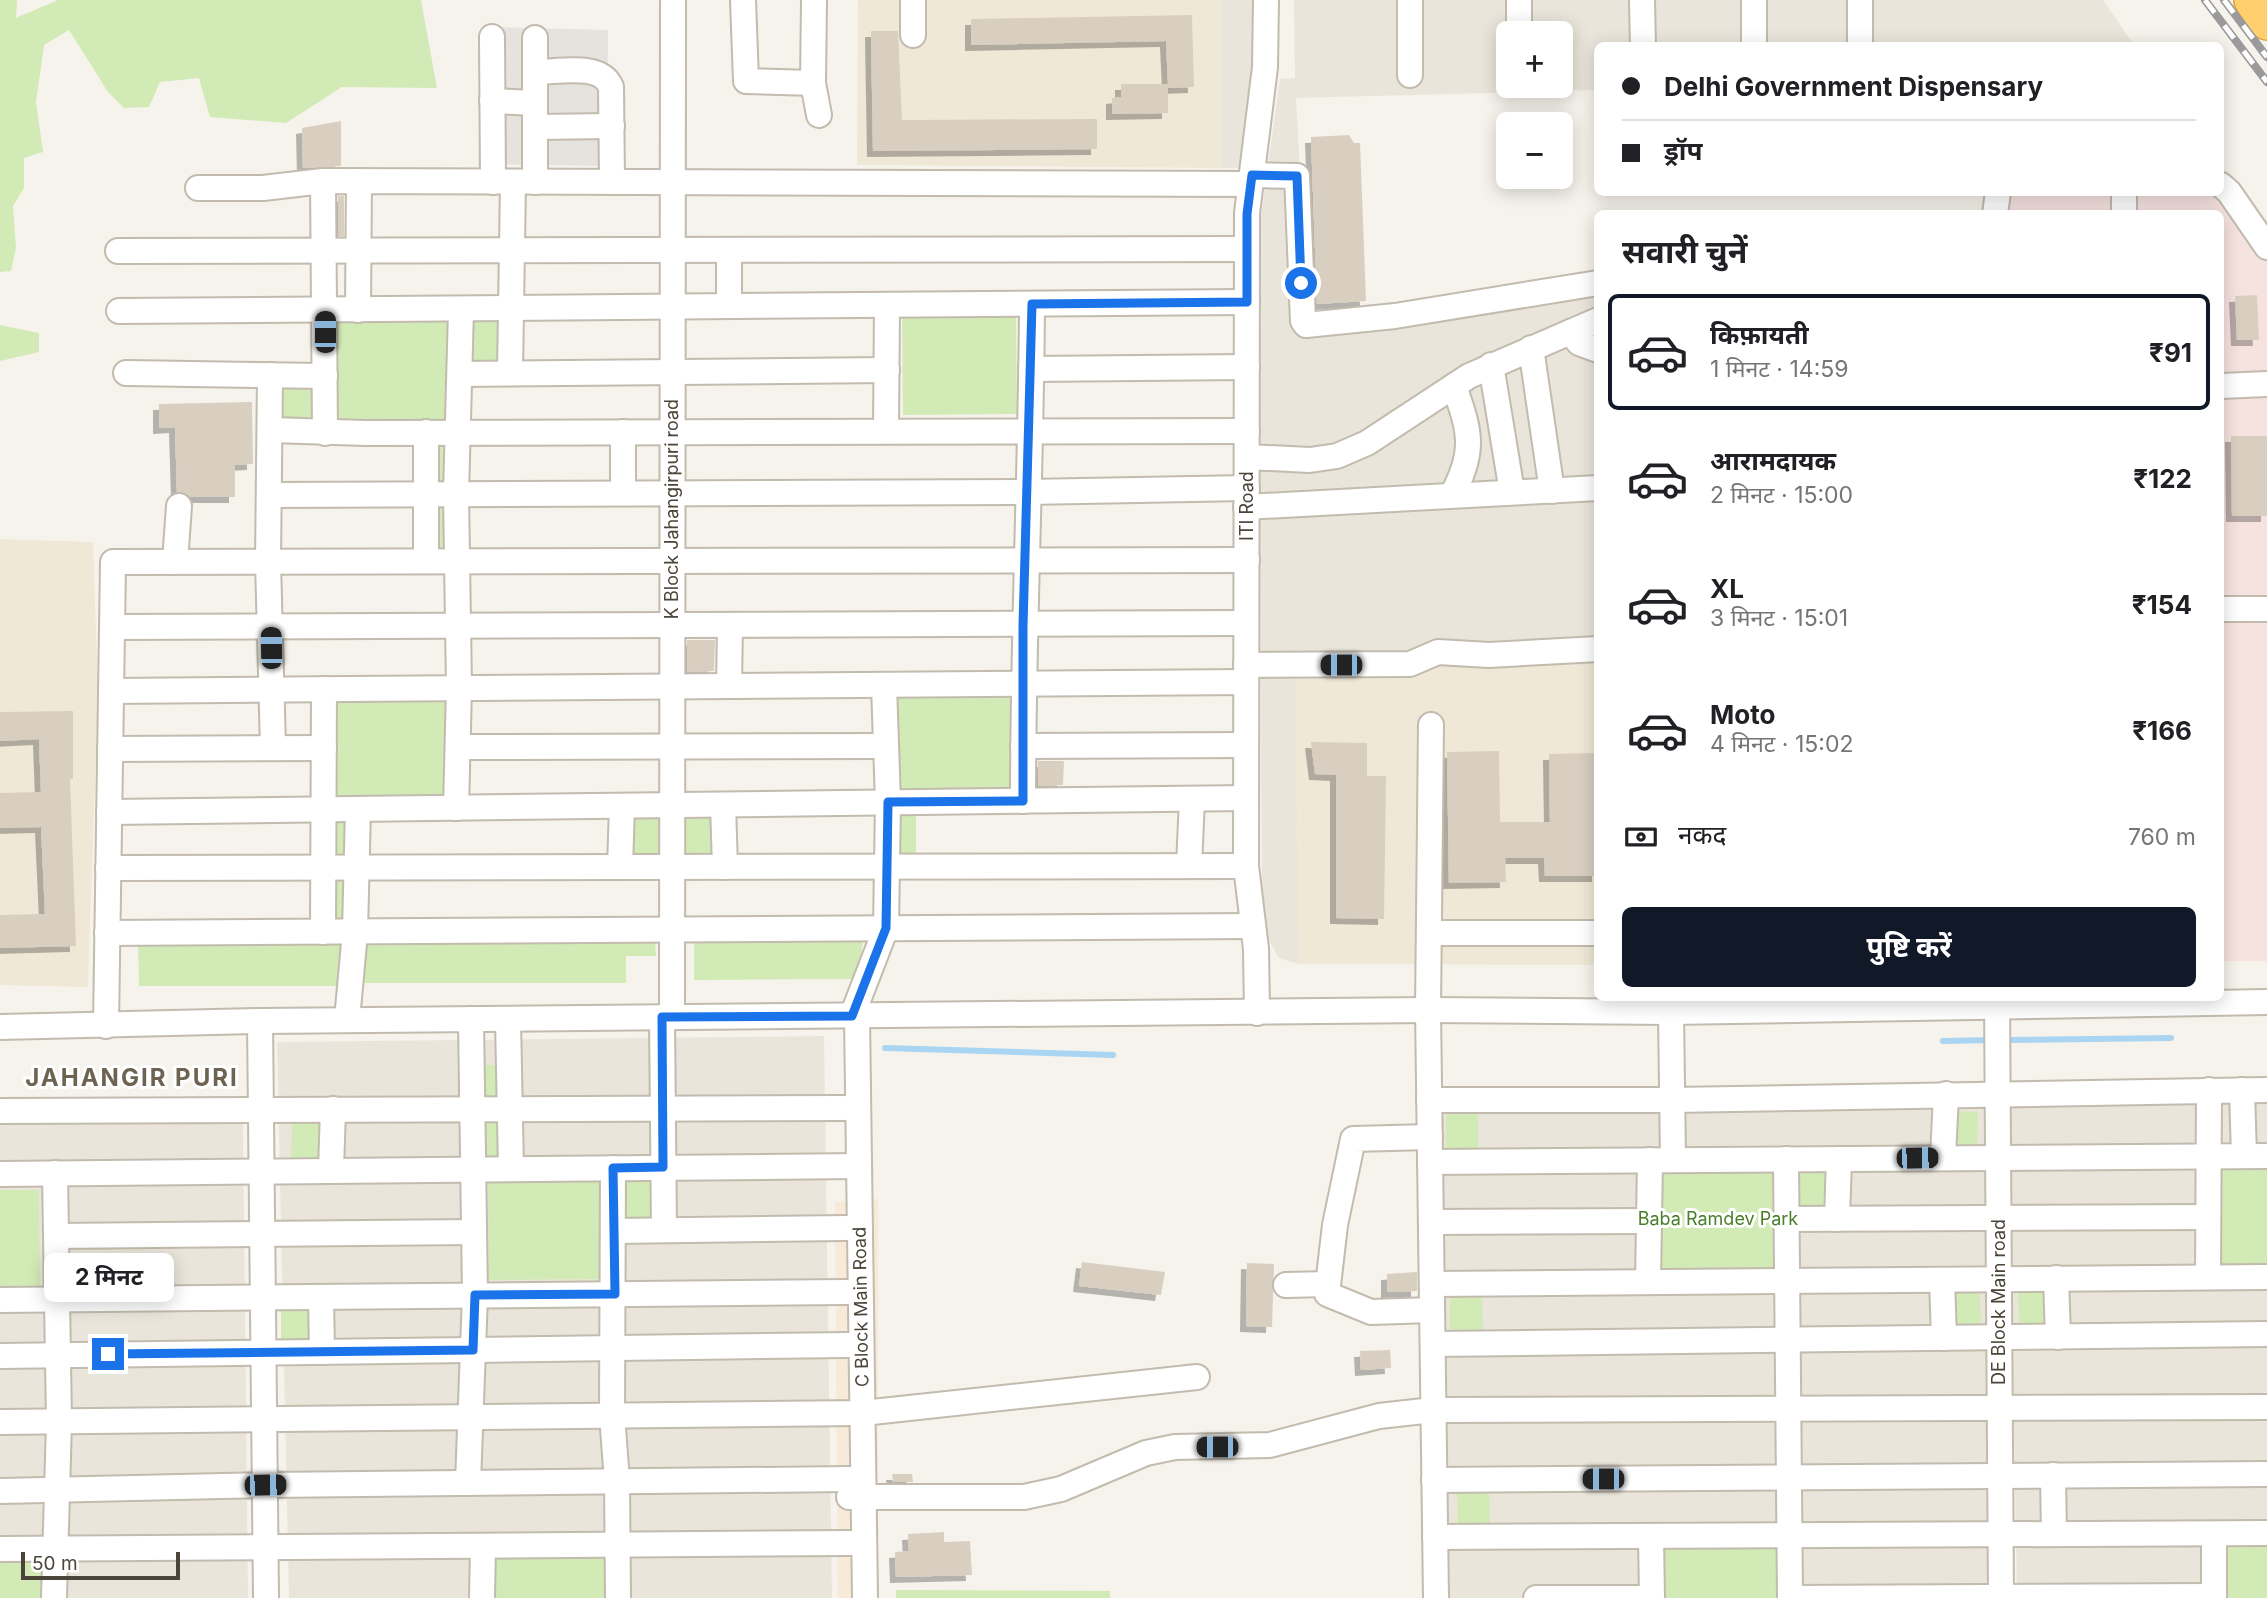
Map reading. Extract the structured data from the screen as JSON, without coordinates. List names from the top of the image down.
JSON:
{
  "streets": {
    "street": [
      "ITI Road",
      "K Block Jahangirpuri road",
      "DE Block Main road",
      "C Block Main Road"
    ]
  },
  "districts": ["JAHANGIR PURI"],
  "parks": ["Baba Ramdev Park"],
  "scale_bar": "50 m",
  "page": {
    "map_buttons": ["+", "−"],
    "banner": ["Delhi Government Dispensary", "ड्रॉप"],
    "heading": "सवारी चुनें",
    "list": [
      {
        "name": "किफ़ायती",
        "note": "1 मिनट · 14:59",
        "value": "₹91"
      },
      {
        "name": "आरामदायक",
        "note": "2 मिनट · 15:00",
        "value": "₹122"
      },
      {
        "name": "XL",
        "note": "3 मिनट · 15:01",
        "value": "₹154"
      },
      {
        "name": "Moto",
        "note": "4 मिनट · 15:02",
        "value": "₹166"
      }
    ],
    "pay": ["नकद", "760 m"],
    "buttons": "पुष्टि करें",
    "bubble": "2 मिनट",
    "scale": "50 m"
  }
}
